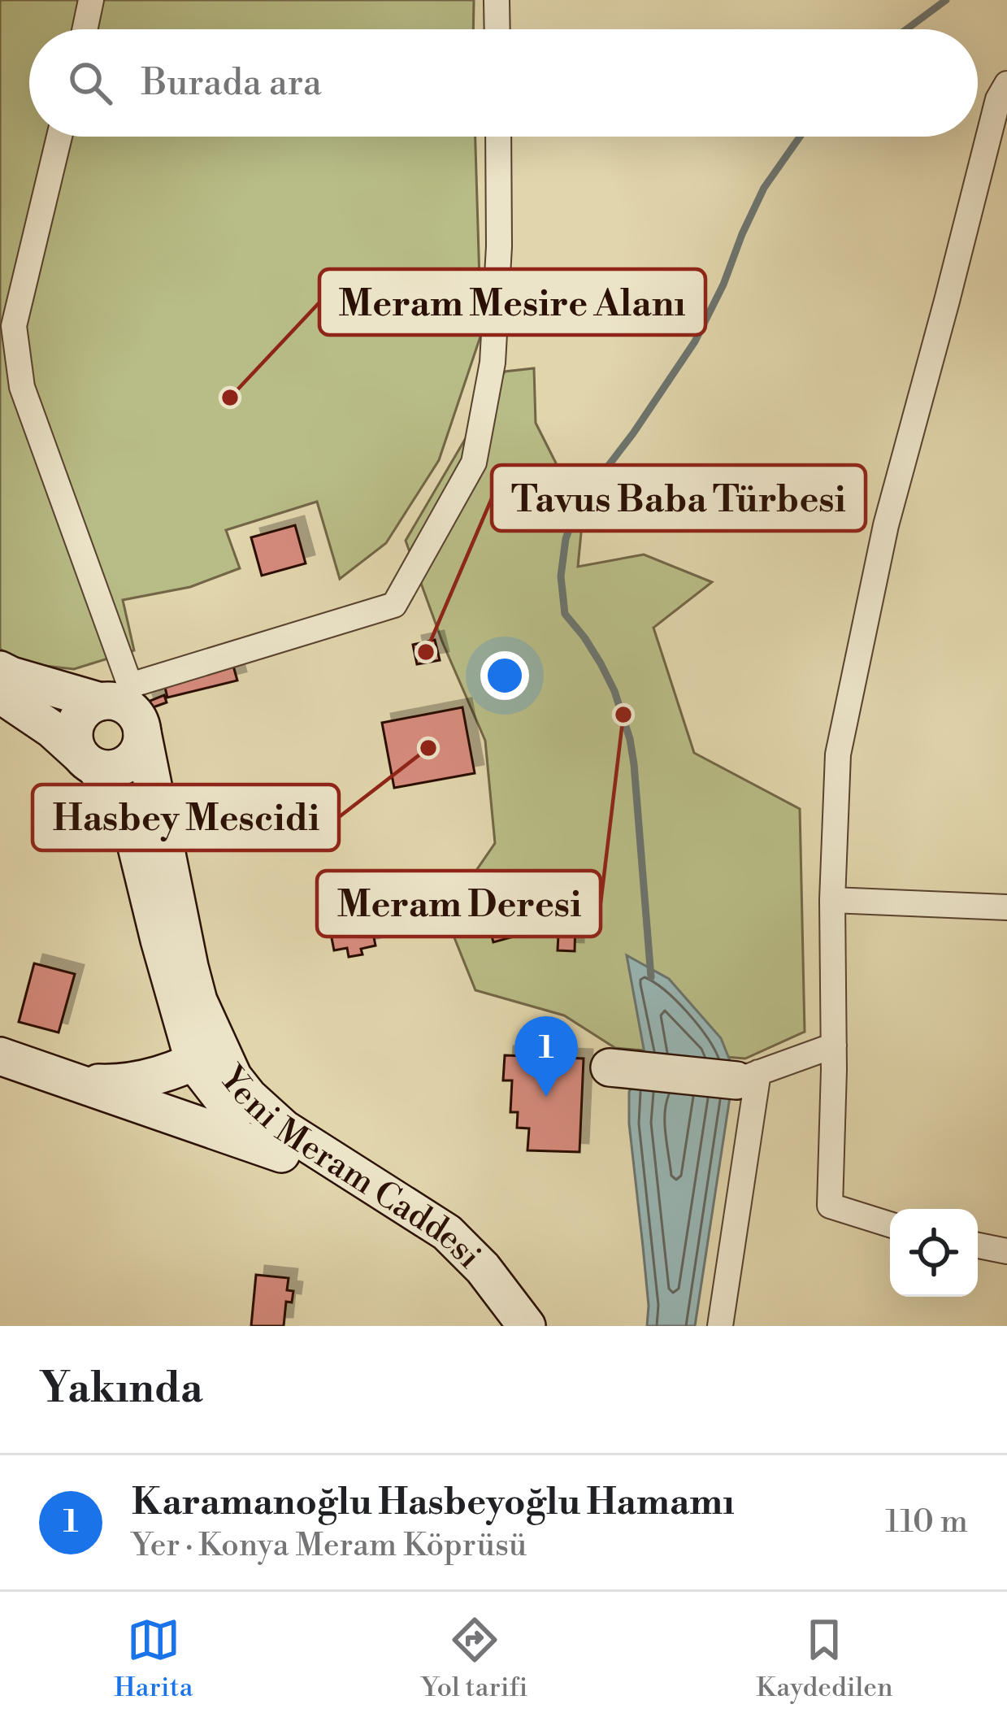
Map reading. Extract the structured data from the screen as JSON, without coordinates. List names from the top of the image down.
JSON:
{
  "streets": {
    "main road": ["Yeni Meram Caddesi"]
  },
  "places": [
    "Meram Mesire Alanı",
    "Tavus Baba Türbesi",
    "Meram Deresi",
    "Hasbey Mescidi"
  ],
  "page": {
    "search": "Burada ara",
    "pins": "1",
    "heading": "Yakında",
    "list": [
      {
        "mark": "1",
        "name": "Karamanoğlu Hasbeyoğlu Hamamı",
        "note": "Yer · Konya Meram Köprüsü",
        "value": "110 m"
      }
    ],
    "nav": ["Harita", "Yol tarifi", "Kaydedilen"]
  }
}
